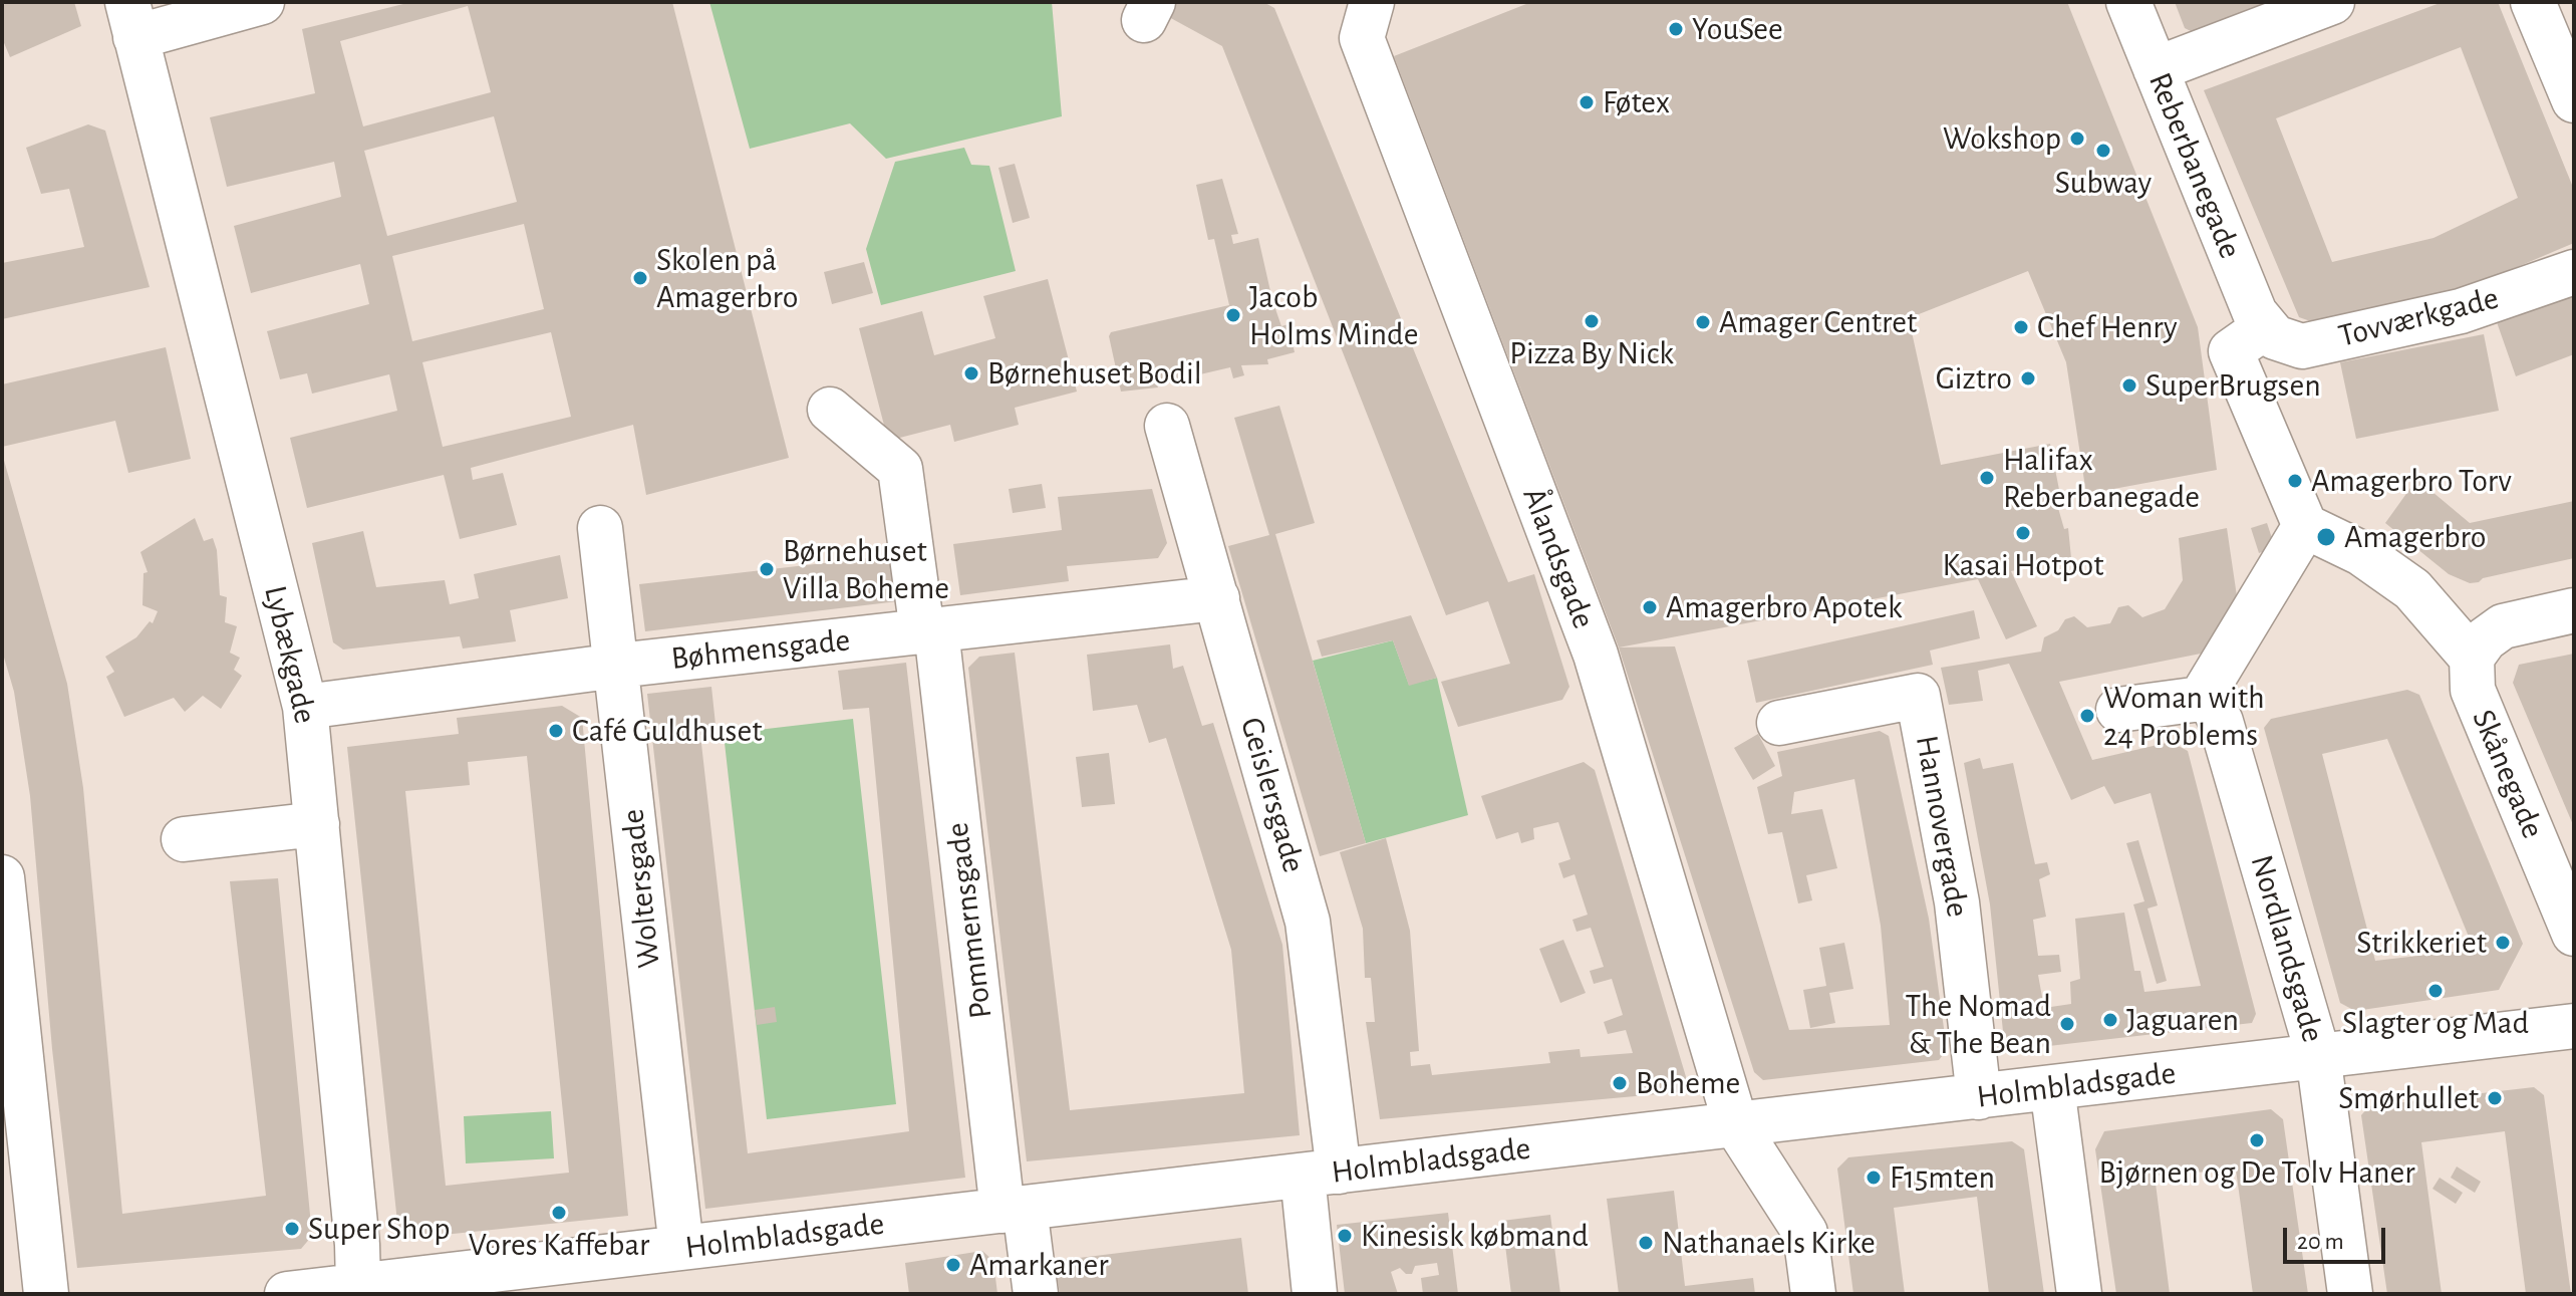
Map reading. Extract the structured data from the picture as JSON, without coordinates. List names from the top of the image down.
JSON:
{
  "streets": {
    "street": [
      "Reberbanegade",
      "Tovværkgade",
      "Ålandsgade",
      "Bøhmensgade",
      "Lybækgade",
      "Skånegade",
      "Geislersgade",
      "Hannovergade",
      "Woltersgade",
      "Pommernsgade",
      "Nordlandsgade",
      "Holmbladsgade"
    ]
  },
  "crossings": [
    ["Reberbanegade", "Tovværkgade"],
    ["Ålandsgade", "Holmbladsgade"],
    ["Bøhmensgade", "Lybækgade"],
    ["Bøhmensgade", "Geislersgade"],
    ["Bøhmensgade", "Woltersgade"],
    ["Bøhmensgade", "Pommernsgade"],
    ["Lybækgade", "Holmbladsgade"],
    ["Geislersgade", "Holmbladsgade"],
    ["Hannovergade", "Holmbladsgade"],
    ["Woltersgade", "Holmbladsgade"],
    ["Pommernsgade", "Holmbladsgade"],
    ["Nordlandsgade", "Holmbladsgade"]
  ],
  "places": [
    "YouSee",
    "Føtex",
    "Wokshop",
    "Subway",
    "Skolen på Amagerbro",
    "Jacob Holms Minde",
    "Pizza By Nick",
    "Amager Centret",
    "Chef Henry",
    "Børnehuset Bodil",
    "Giztro",
    "SuperBrugsen",
    "Halifax Reberbanegade",
    "Amagerbro Torv",
    "Kasai Hotpot",
    "Amagerbro",
    "Børnehuset Villa Boheme",
    "Amagerbro Apotek",
    "Woman with 24 Problems",
    "Café Guldhuset",
    "Strikkeriet",
    "Slagter og Mad",
    "Jaguaren",
    "The Nomad & The Bean",
    "Boheme",
    "Smørhullet",
    "Bjørnen og De Tolv Haner",
    "F15mten",
    "Vores Kaffebar",
    "Super Shop",
    "Kinesisk købmand",
    "Nathanaels Kirke",
    "Amarkaner"
  ],
  "scale_bar": "20 m"
}
